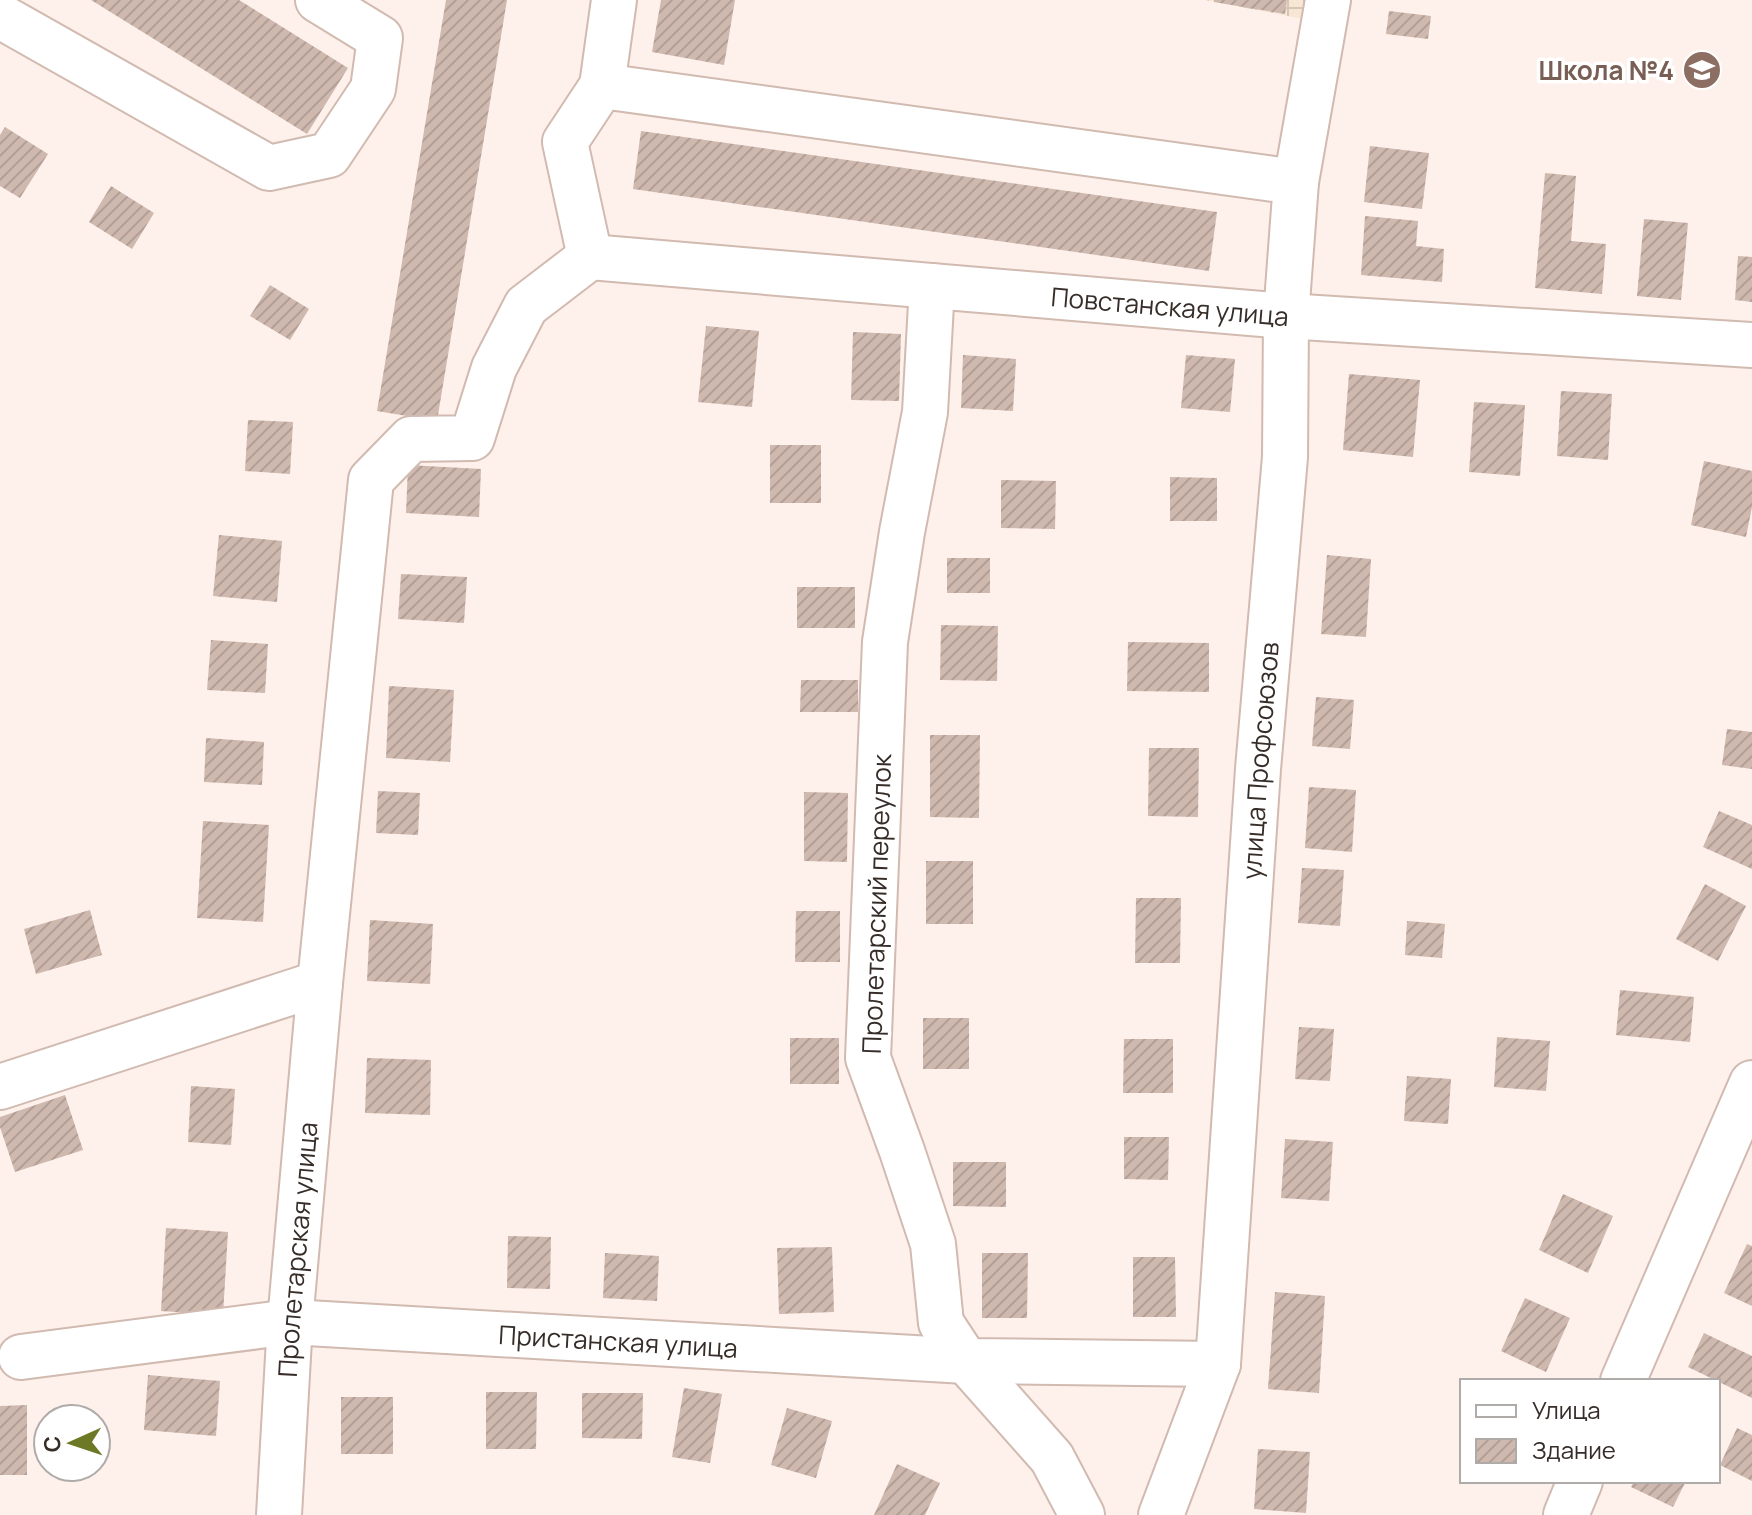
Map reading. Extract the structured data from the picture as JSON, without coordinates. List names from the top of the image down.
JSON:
{
  "streets": {
    "street": [
      "Повстанская улица",
      "улица Профсоюзов",
      "Пролетарский переулок",
      "Пролетарская улица",
      "Пристанская улица"
    ]
  },
  "crossings": [
    ["Повстанская улица", "улица Профсоюзов"],
    ["Повстанская улица", "Пролетарский переулок"],
    ["Повстанская улица", "Пролетарская улица"],
    ["улица Профсоюзов", "Пристанская улица"],
    ["Пролетарский переулок", "Пристанская улица"],
    ["Пролетарская улица", "Пристанская улица"]
  ],
  "places": {
    "school or university": ["Школа №4"]
  },
  "legend": ["Улица", "Здание"],
  "north": "left"
}
